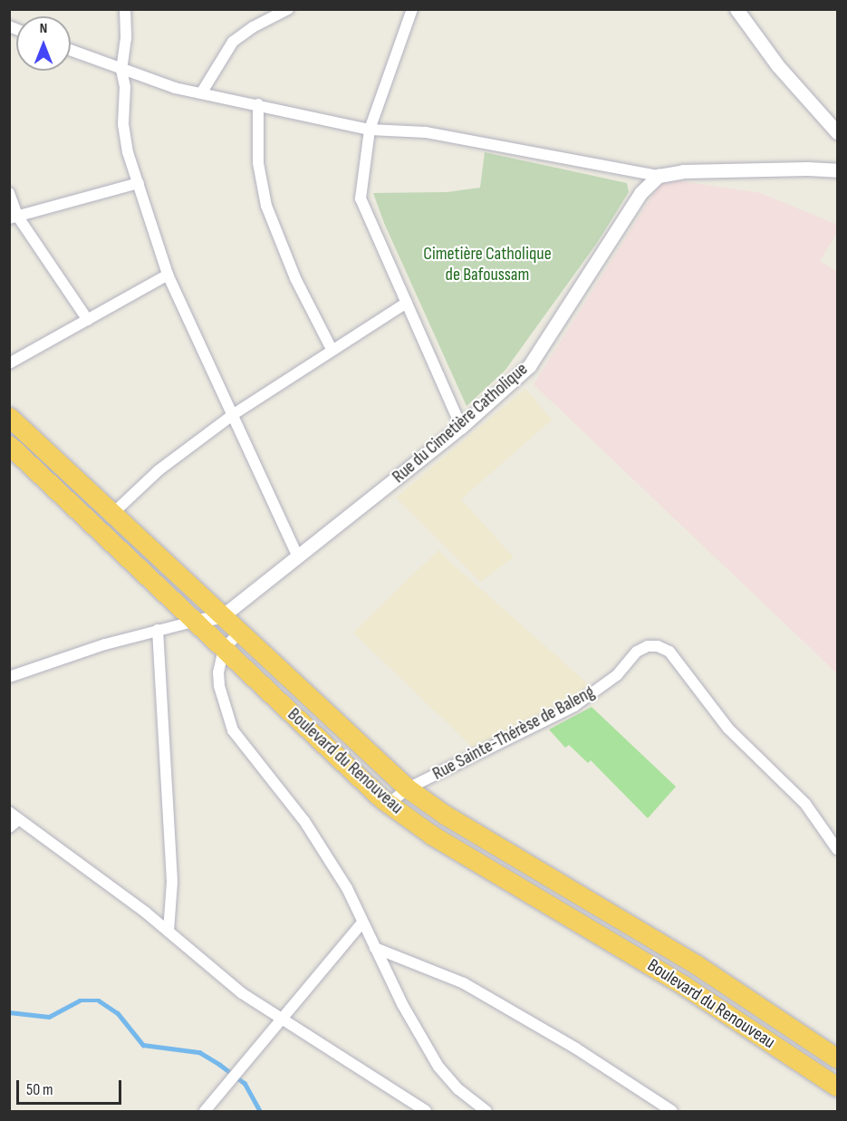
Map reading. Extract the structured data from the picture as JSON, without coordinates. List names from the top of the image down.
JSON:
{
  "streets": {
    "highway": ["Boulevard du Renouveau"],
    "street": ["Rue du Cimetière Catholique", "Rue Sainte-Thérèse de Baleng"]
  },
  "crossings": [
    ["Rue du Cimetière Catholique", "Boulevard du Renouveau"],
    ["Rue Sainte-Thérèse de Baleng", "Boulevard du Renouveau"]
  ],
  "parks": ["Cimetière Catholique de Bafoussam"],
  "scale_bar": "50 m",
  "north": "top"
}
